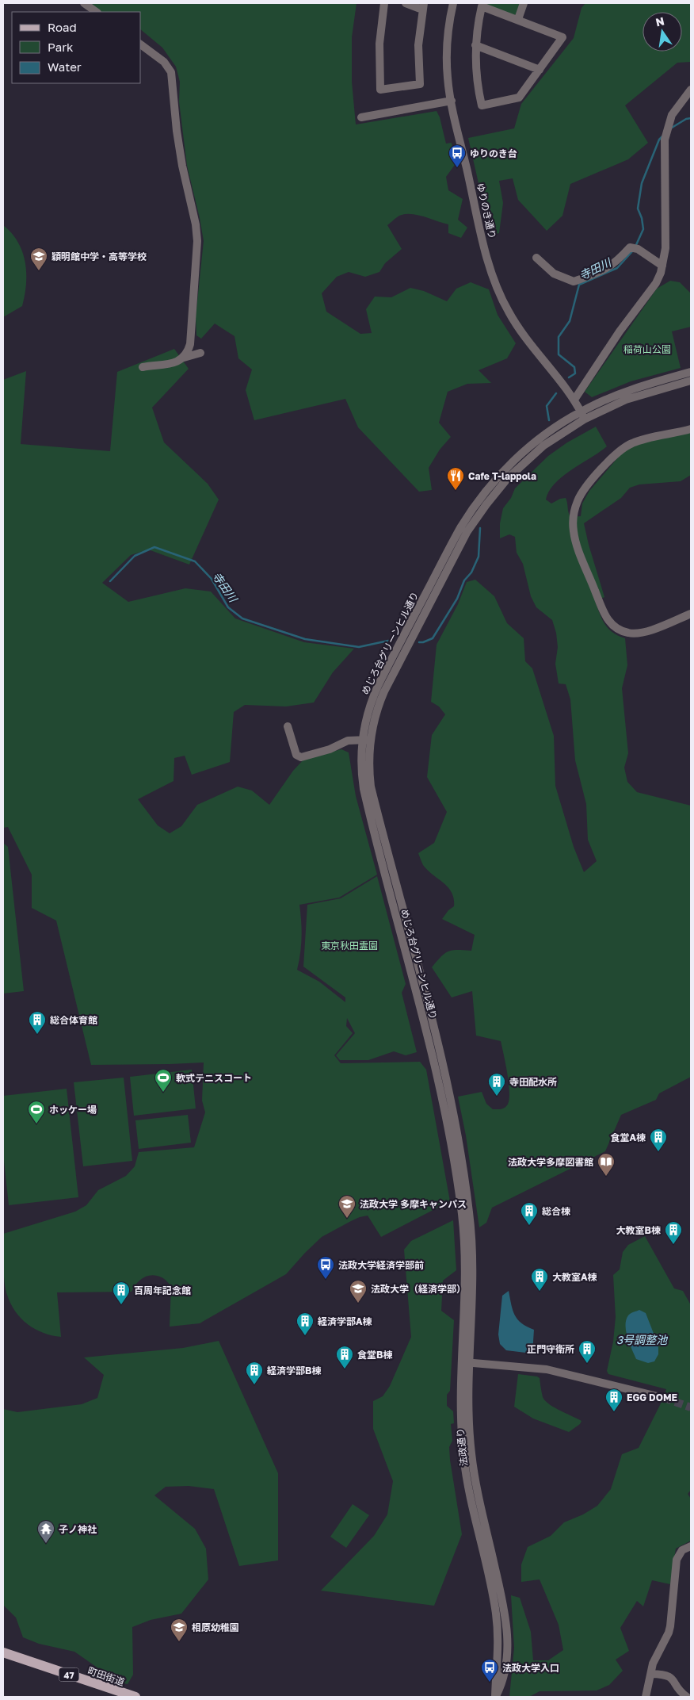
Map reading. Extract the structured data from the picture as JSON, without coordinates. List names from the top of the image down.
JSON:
{
  "streets": {
    "main road": ["47", "町田街道"],
    "street": ["ゆりのき通り", "めじろ台グリーンヒル通り", "法政通り"]
  },
  "crossings": [
    ["ゆりのき通り", "めじろ台グリーンヒル通り"],
    ["めじろ台グリーンヒル通り", "法政通り"]
  ],
  "water": ["寺田川", "3号調整池"],
  "parks": ["稲荷山公園", "東京秋田霊園"],
  "places": {
    "bus stop": ["ゆりのき台", "法政大学経済学部前", "法政大学入口"],
    "school or university": [
      "穎明館中学・高等学校",
      "法政大学 多摩キャンパス",
      "法政大学（経済学部）",
      "相原幼稚園"
    ],
    "restaurant": ["Cafe T-lappola"],
    "building": [
      "総合体育館",
      "寺田配水所",
      "食堂A棟",
      "総合棟",
      "大教室B棟",
      "大教室A棟",
      "百周年記念館",
      "経済学部A棟",
      "正門守衛所",
      "食堂B棟",
      "経済学部B棟",
      "EGG DOME"
    ],
    "sports": ["軟式テニスコート", "ホッケー場"],
    "library": ["法政大学多摩図書館"],
    "temple": ["子ノ神社"]
  },
  "legend": ["Road", "Park", "Water"],
  "north": "top"
}
